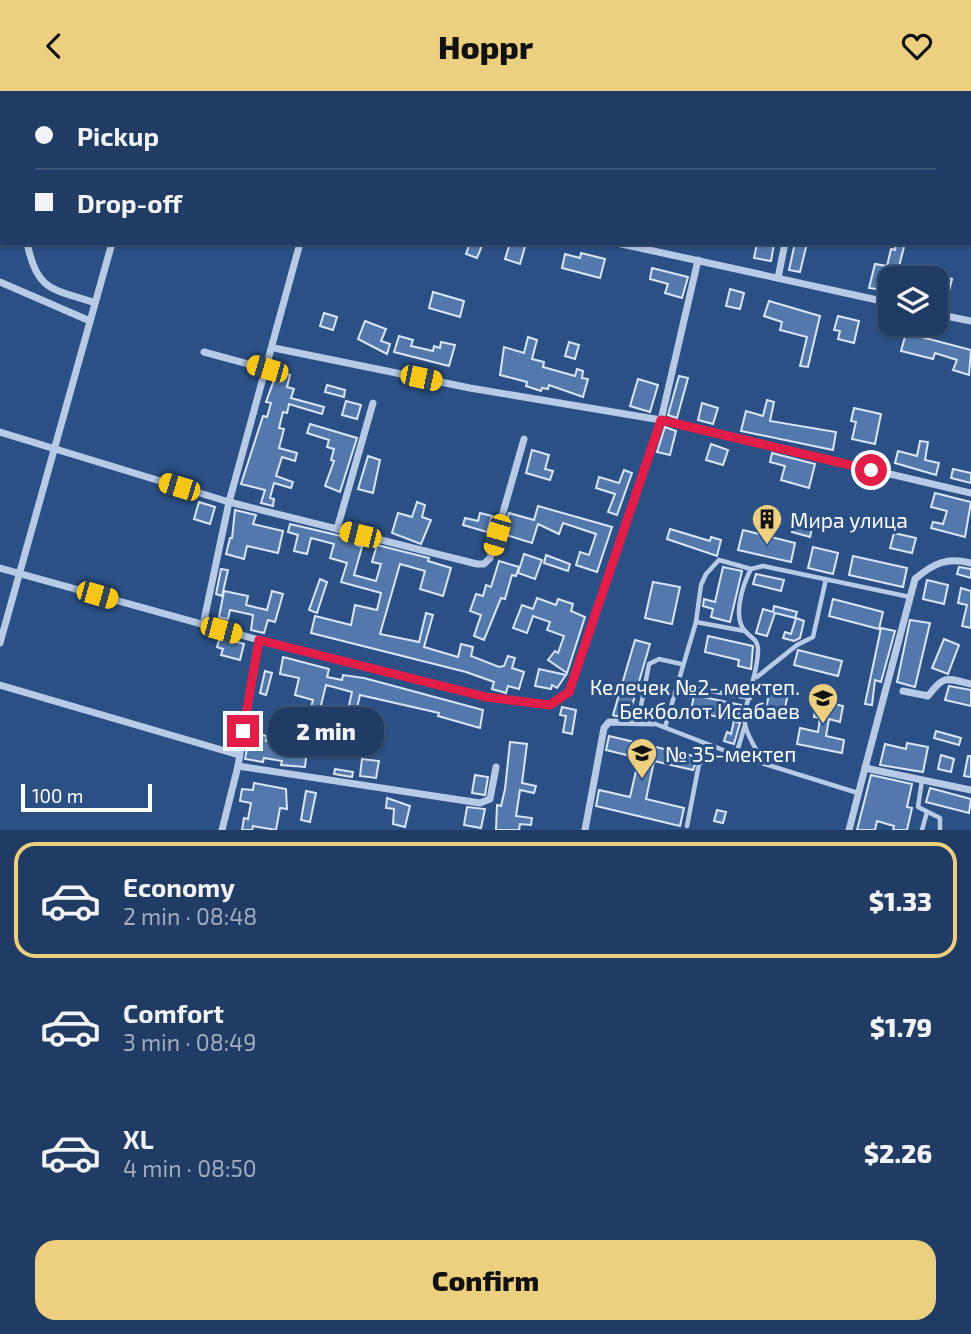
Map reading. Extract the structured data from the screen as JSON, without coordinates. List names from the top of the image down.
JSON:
{
  "places": {
    "building": ["Мира улица"],
    "school or university": ["Келечек №2- мектеп. Бекболот Исабаев", "№ 35-мектеп"]
  },
  "scale_bar": "100 m",
  "page": {
    "header": "Hoppr",
    "banner": ["Pickup", "Drop-off"],
    "bubble": "2 min",
    "scale": "100 m",
    "list": [
      {
        "name": "Economy",
        "note": "2 min · 08:48",
        "value": "$1.33"
      },
      {
        "name": "Comfort",
        "note": "3 min · 08:49",
        "value": "$1.79"
      },
      {
        "name": "XL",
        "note": "4 min · 08:50",
        "value": "$2.26"
      }
    ],
    "buttons": "Confirm"
  }
}
